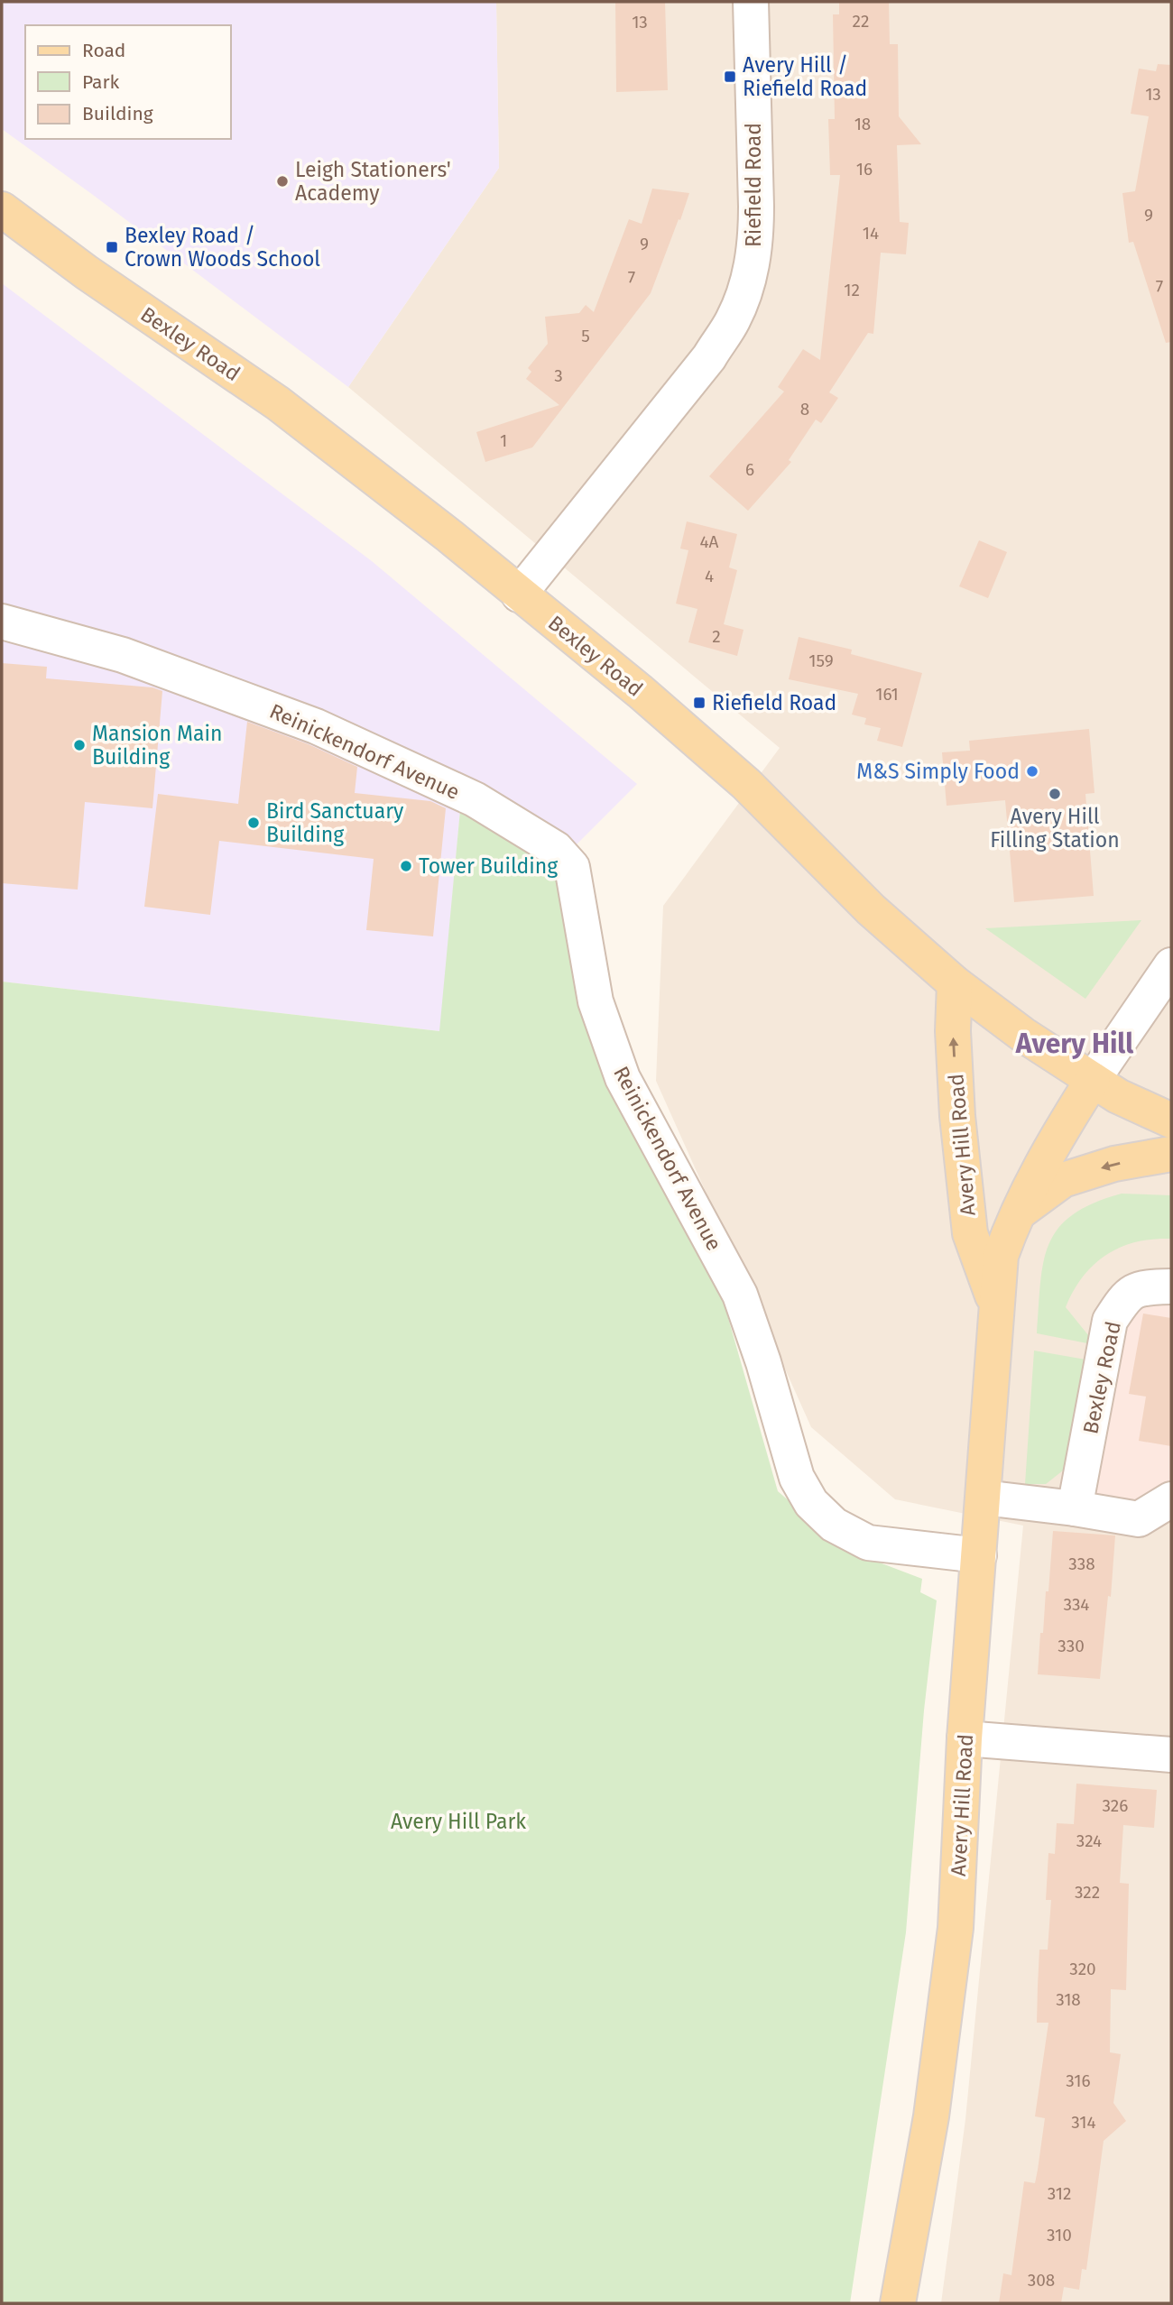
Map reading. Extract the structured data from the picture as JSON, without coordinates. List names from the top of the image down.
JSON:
{
  "streets": {
    "main road": ["Bexley Road", "Avery Hill Road"],
    "street": ["Riefield Road", "Reinickendorf Avenue"]
  },
  "crossings": [
    ["Riefield Road", "Bexley Road"],
    ["Bexley Road", "Avery Hill Road"],
    ["Reinickendorf Avenue", "Avery Hill Road"]
  ],
  "districts": ["Avery Hill"],
  "parks": ["Avery Hill Park"],
  "places": {
    "transit": ["Avery Hill / Riefield Road", "Bexley Road / Crown Woods School", "Riefield Road"],
    "other": [
      "Leigh Stationers' Academy",
      "Mansion Main Building",
      "M&S Simply Food",
      "Avery Hill Filling Station",
      "Bird Sanctuary Building",
      "Tower Building"
    ]
  },
  "house_numbers": [
    "22",
    "13",
    "13",
    "18",
    "16",
    "9",
    "14",
    "9",
    "7",
    "7",
    "12",
    "5",
    "3",
    "8",
    "1",
    "6",
    "4A",
    "4",
    "2",
    "159",
    "161",
    "338",
    "334",
    "330",
    "326",
    "324",
    "322",
    "320",
    "318",
    "316",
    "314",
    "312",
    "310",
    "308"
  ],
  "legend": ["Road", "Park", "Building"]
}
